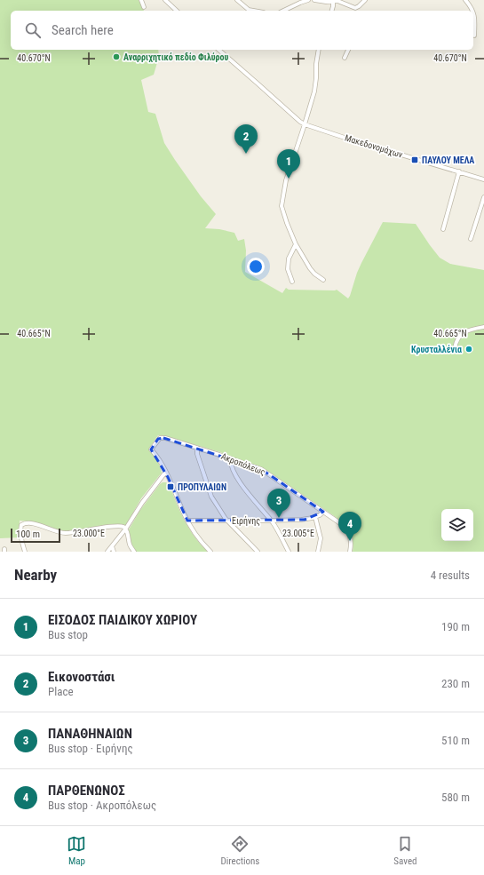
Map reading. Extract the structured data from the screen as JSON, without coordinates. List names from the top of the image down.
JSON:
{
  "streets": {
    "street": ["Μακεδονομάχων", "Ακροπόλεως", "Ειρήνης"]
  },
  "crossings": [
    ["Ακροπόλεως", "Ειρήνης"]
  ],
  "places": {
    "other": ["Αναρριχητικό πεδίο Φιλύρου", "Κρυσταλλένια"],
    "transit": ["ΠΑΥΛΟΥ ΜΕΛΑ", "ΠΡΟΠΥΛΑΙΩΝ"]
  },
  "scale_bar": "100 m",
  "page": {
    "search": "Search here",
    "pins": [
      "2",
      "1",
      "3",
      "4"
    ],
    "scale": "100 m",
    "heading": ["Nearby", "4 results"],
    "list": [
      {
        "mark": "1",
        "name": "ΕΙΣΟΔΟΣ ΠΑΙΔΙΚΟΥ ΧΩΡΙΟΥ",
        "note": "Bus stop",
        "value": "190 m"
      },
      {
        "mark": "2",
        "name": "Εικονοστάσι",
        "note": "Place",
        "value": "230 m"
      },
      {
        "mark": "3",
        "name": "ΠΑΝΑΘΗΝΑΙΩΝ",
        "note": "Bus stop · Ειρήνης",
        "value": "510 m"
      },
      {
        "mark": "4",
        "name": "ΠΑΡΘΕΝΩΝΟΣ",
        "note": "Bus stop · Ακροπόλεως",
        "value": "580 m"
      }
    ],
    "nav": ["Map", "Directions", "Saved"]
  },
  "coordinates": [
    "40.670°N",
    "40.665°N",
    "23.000°E",
    "23.005°E"
  ]
}
